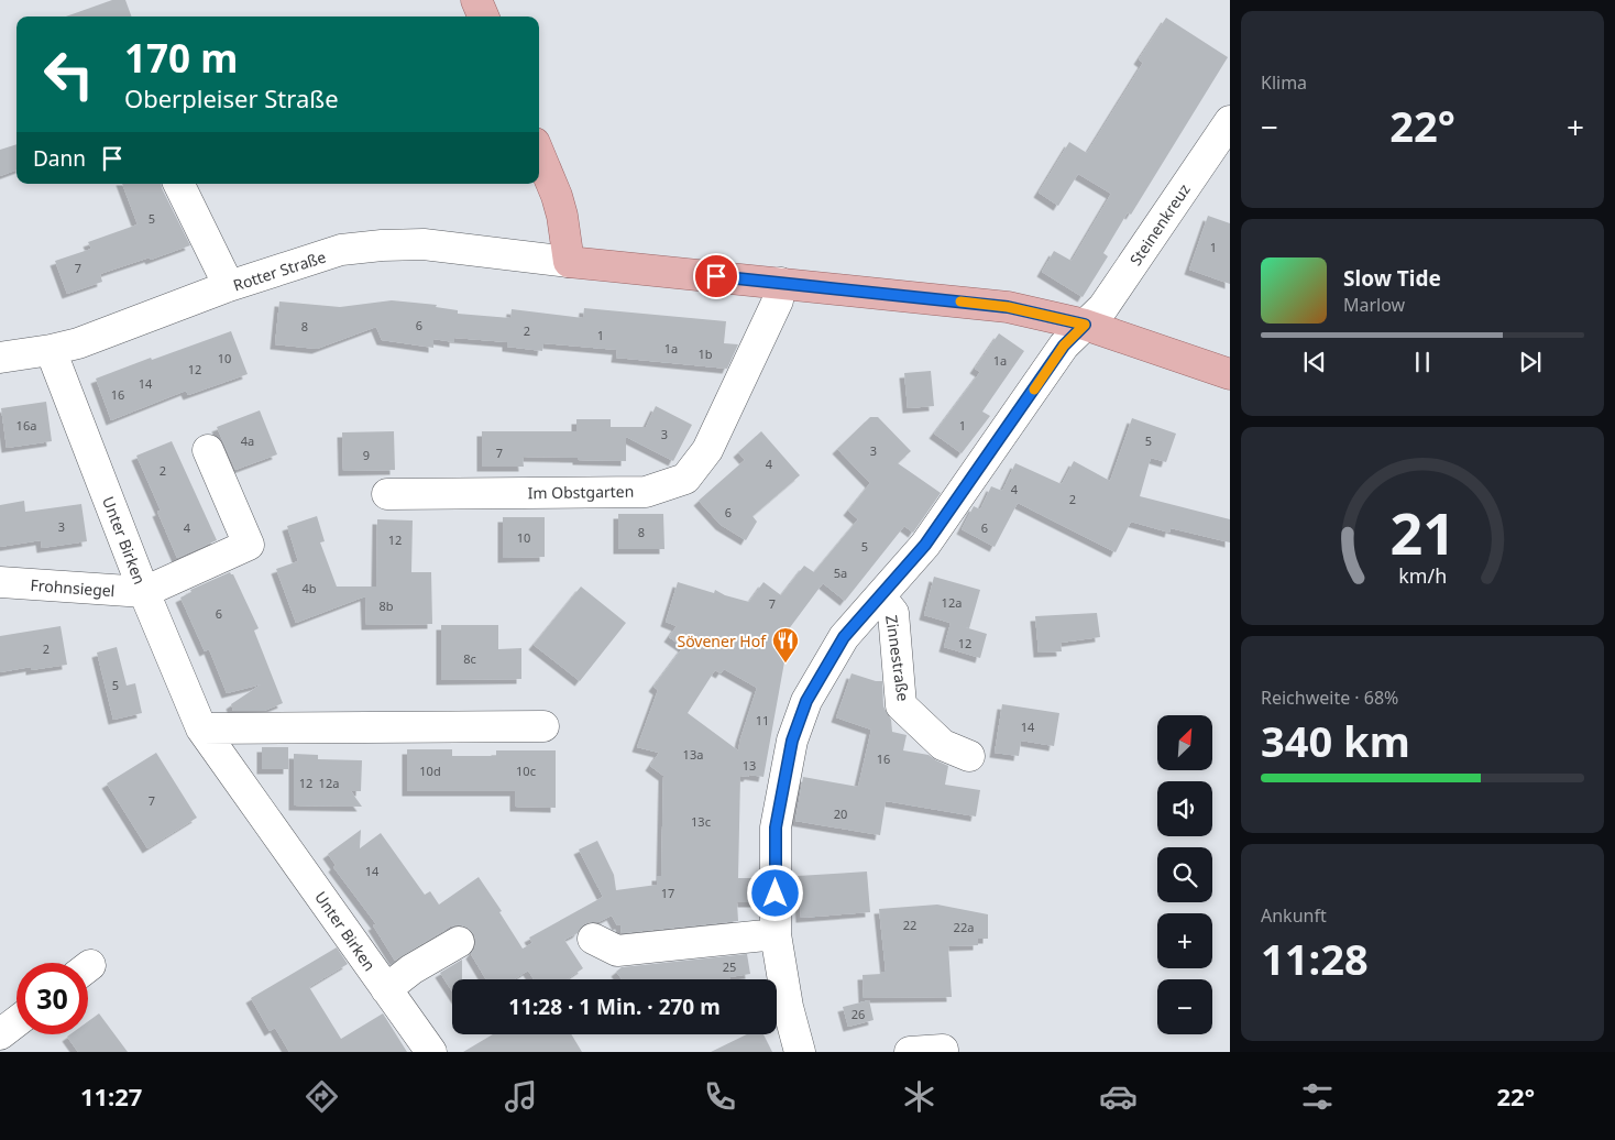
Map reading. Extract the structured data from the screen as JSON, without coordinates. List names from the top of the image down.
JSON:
{
  "streets": {
    "street": [
      "Steinenkreuz",
      "Rotter Straße",
      "Im Obstgarten",
      "Unter Birken",
      "Frohnsiegel",
      "Zinnestraße"
    ]
  },
  "crossings": [
    ["Steinenkreuz", "Zinnestraße"],
    ["Rotter Straße", "Unter Birken"],
    ["Unter Birken", "Frohnsiegel"]
  ],
  "places": {
    "restaurant": ["Sövener Hof"]
  },
  "house_numbers": [
    "5",
    "1",
    "7",
    "6",
    "8",
    "2",
    "1",
    "1a",
    "1b",
    "10",
    "1a",
    "12",
    "14",
    "16",
    "16a",
    "1",
    "3",
    "4a",
    "5",
    "3",
    "7",
    "9",
    "4",
    "2",
    "4",
    "2",
    "6",
    "3",
    "4",
    "6",
    "8",
    "10",
    "12",
    "5",
    "5a",
    "4b",
    "12a",
    "7",
    "8b",
    "6",
    "12",
    "2",
    "8c",
    "5",
    "11",
    "14",
    "13a",
    "16",
    "13",
    "10d",
    "10c",
    "12",
    "12a",
    "7",
    "20",
    "13c",
    "14",
    "17",
    "22",
    "22a",
    "25",
    "26"
  ],
  "north": "top right",
  "page": {
    "tile": [
      "Klima",
      ["Reichweite · 68%", "340 km"],
      ["Ankunft", "11:28"]
    ],
    "turn": ["170 m", "Oberpleiser Straße"],
    "heat": ["−", "22°", "+"],
    "then": "Dann",
    "song": ["Slow Tide", "Marlow"],
    "map_buttons": ["+", "−"],
    "limit": "30",
    "trip": "11:28 · 1 Min. · 270 m",
    "tabs": ["11:27", "22°"],
    "gauge": ["21", "km/h"]
  }
}
